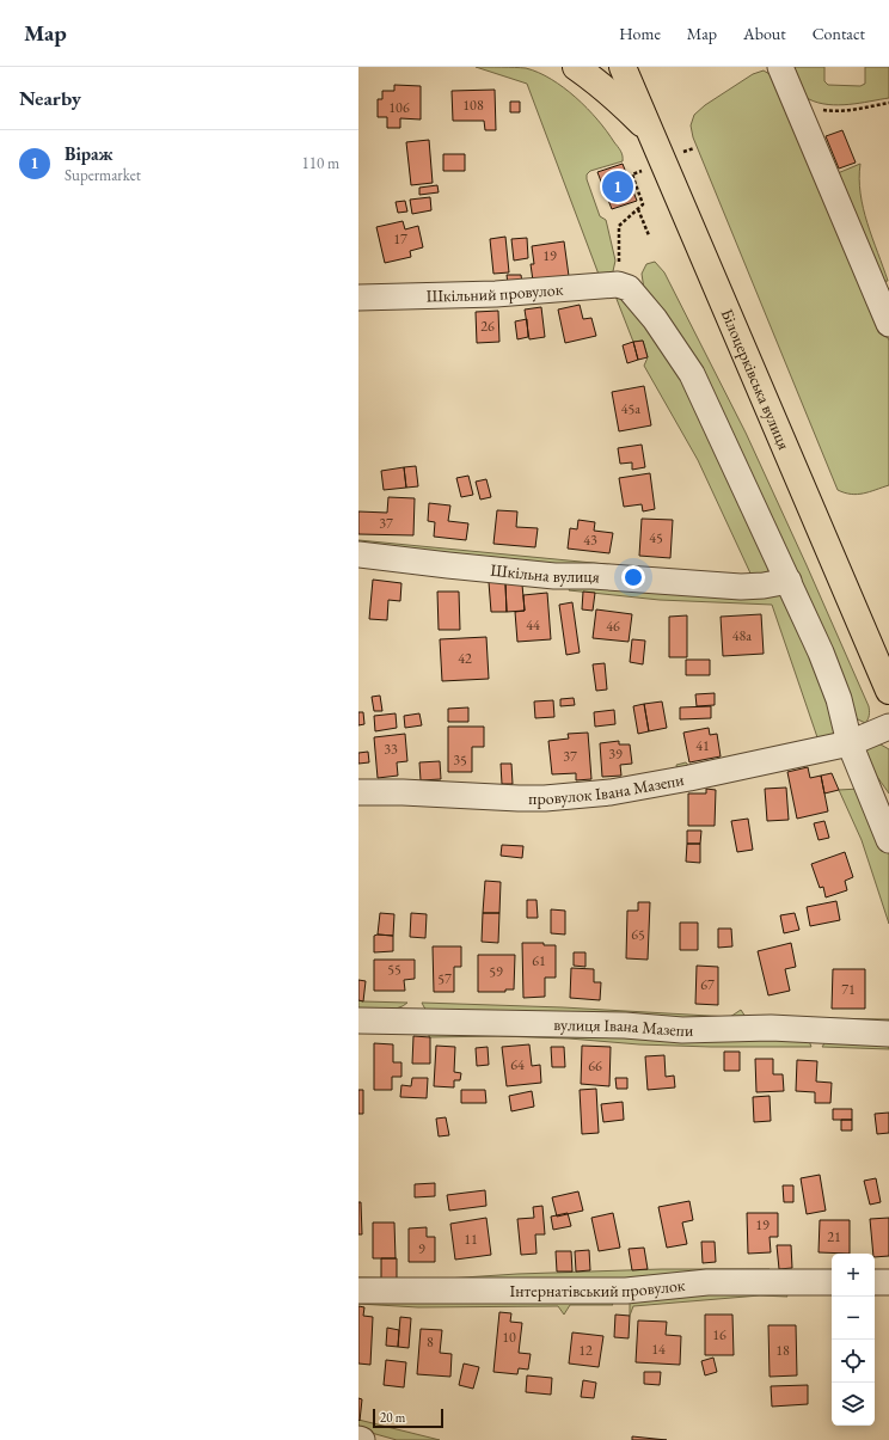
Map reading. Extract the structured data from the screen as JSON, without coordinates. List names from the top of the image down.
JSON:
{
  "streets": {
    "main road": ["Білоцерківська вулиця"],
    "street": [
      "Шкільний провулок",
      "Шкільна вулиця",
      "провулок Івана Мазепи",
      "вулиця Івана Мазепи",
      "Інтернатівський провулок"
    ]
  },
  "house_numbers": [
    "108",
    "106",
    "17",
    "19",
    "26",
    "45а",
    "37",
    "45",
    "43",
    "44",
    "46",
    "48а",
    "42",
    "41",
    "33",
    "39",
    "37",
    "35",
    "65",
    "61",
    "55",
    "59",
    "57",
    "67",
    "71",
    "64",
    "66",
    "19",
    "21",
    "11",
    "9",
    "16",
    "10",
    "8",
    "14",
    "12",
    "18"
  ],
  "scale_bar": "20 m",
  "page": {
    "header": "Map",
    "nav": [
      "Home",
      "Map",
      "About",
      "Contact"
    ],
    "heading": "Nearby",
    "list": [
      {
        "mark": "1",
        "name": "Віраж",
        "note": "Supermarket",
        "value": "110 m"
      }
    ],
    "pins": "1",
    "map_buttons": ["+", "−"],
    "scale": "20 m"
  }
}
